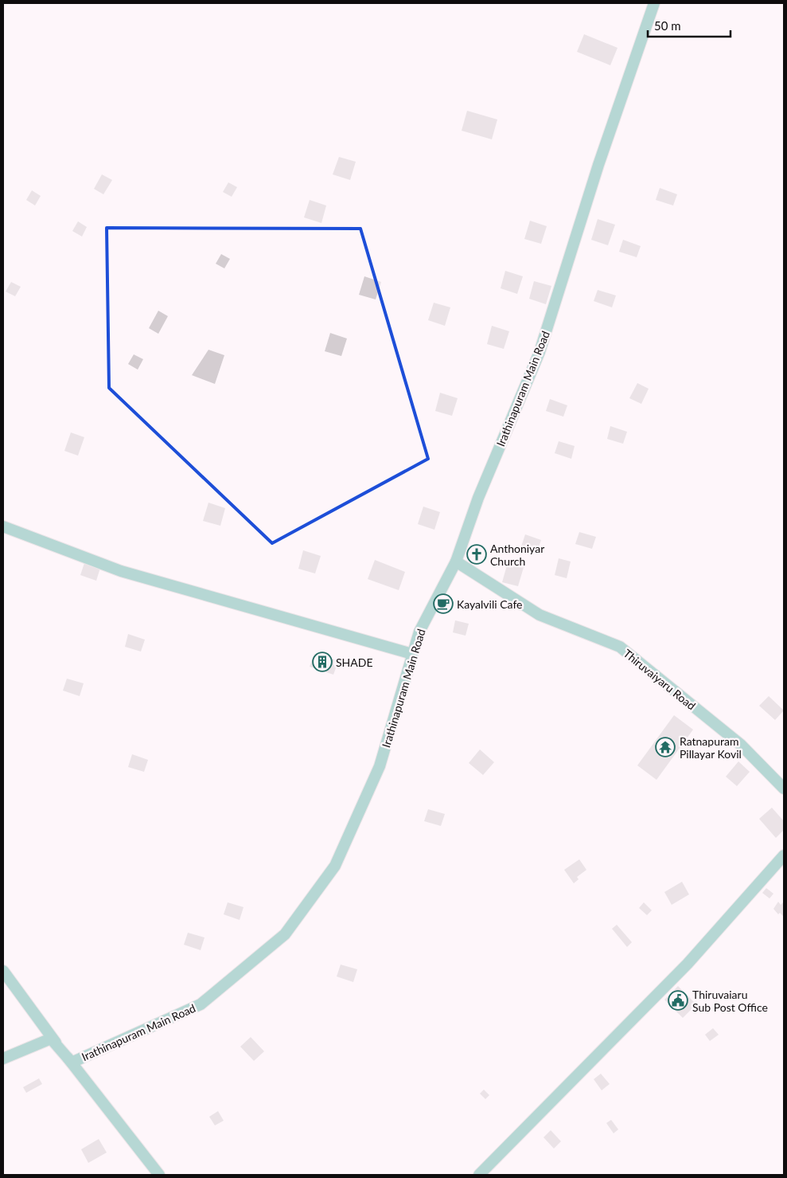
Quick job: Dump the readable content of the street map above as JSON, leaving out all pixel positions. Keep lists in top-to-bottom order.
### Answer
{
  "streets": {
    "street": ["Irathinapuram Main Road", "Thiruvaiyaru Road"]
  },
  "crossings": [
    ["Irathinapuram Main Road", "Thiruvaiyaru Road"]
  ],
  "places": {
    "church": ["Anthoniyar Church"],
    "cafe": ["Kayalvili Cafe"],
    "building": ["SHADE"],
    "temple": ["Ratnapuram Pillayar Kovil"],
    "public building": ["Thiruvaiaru Sub Post Office"]
  },
  "scale_bar": "50 m"
}
